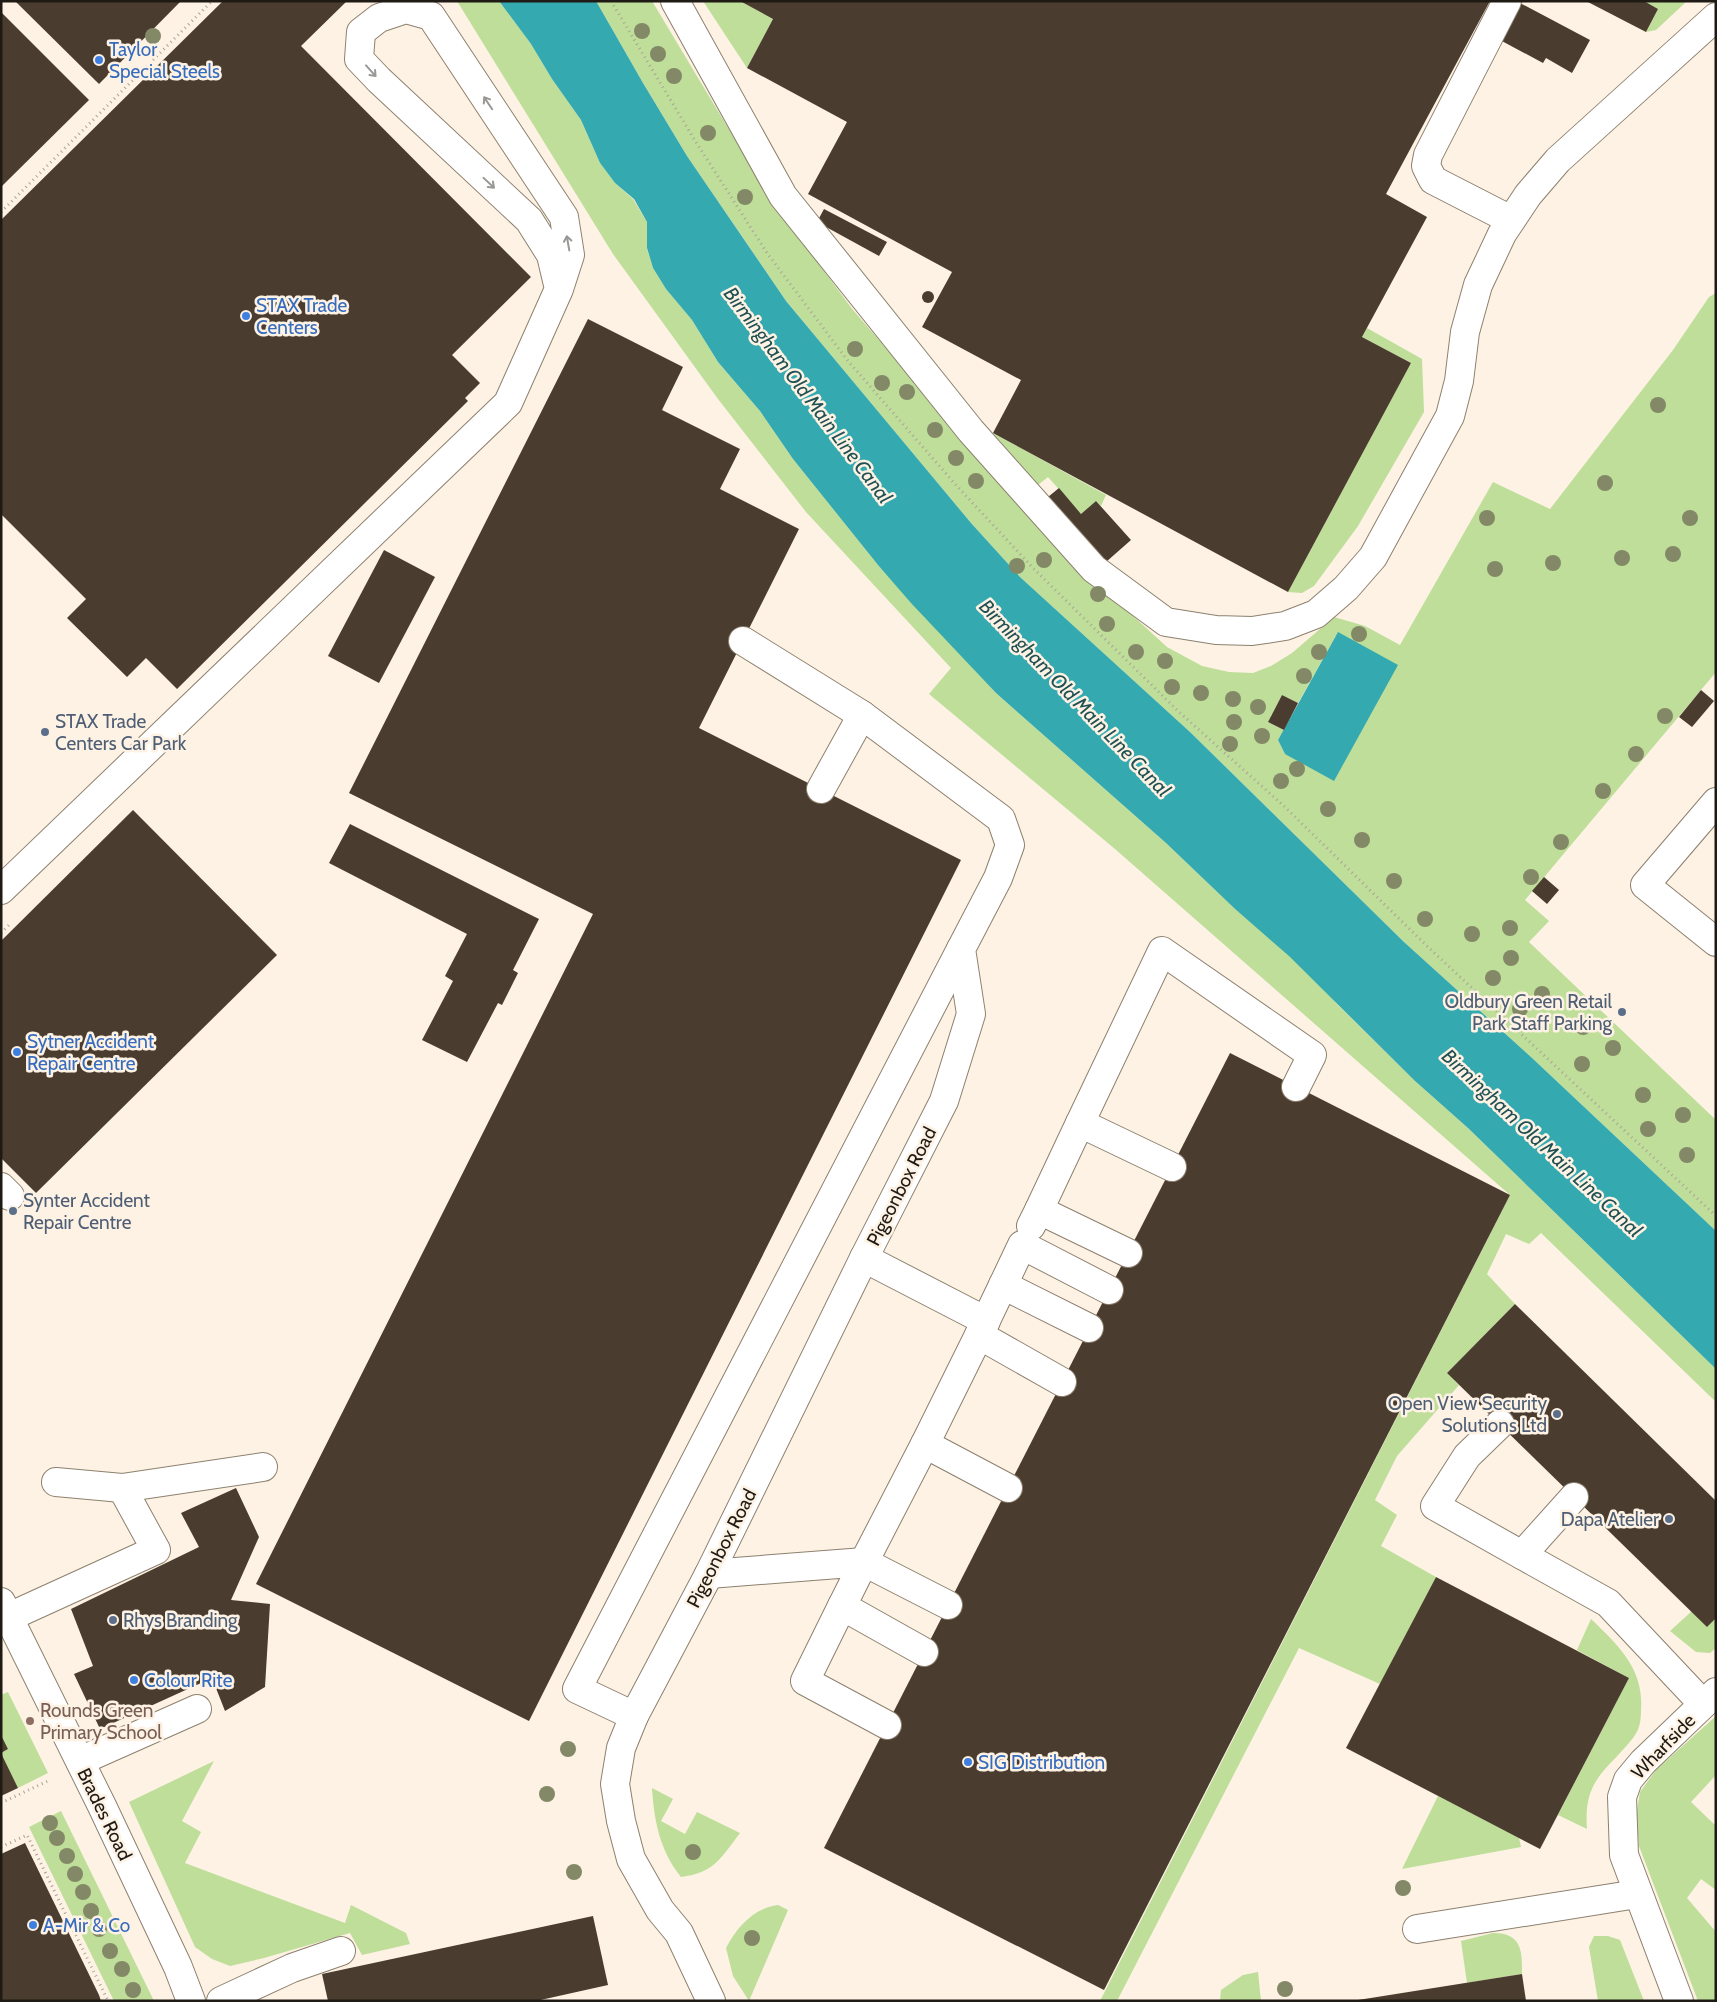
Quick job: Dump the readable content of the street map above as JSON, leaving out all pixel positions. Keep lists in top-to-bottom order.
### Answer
{
  "streets": {
    "street": ["Pigeonbox Road", "Wharfside", "Brades Road"]
  },
  "water": ["Birmingham Old Main Line Canal"],
  "places": [
    "Taylor Special Steels",
    "STAX Trade Centers",
    "STAX Trade Centers Car Park",
    "Oldbury Green Retail Park Staff Parking",
    "Sytner Accident Repair Centre",
    "Synter Accident Repair Centre",
    "Open View Security Solutions Ltd",
    "Dapa Atelier",
    "Rhys Branding",
    "Colour Rite",
    "Rounds Green Primary School",
    "SIG Distribution",
    "A-Mir & Co"
  ]
}
